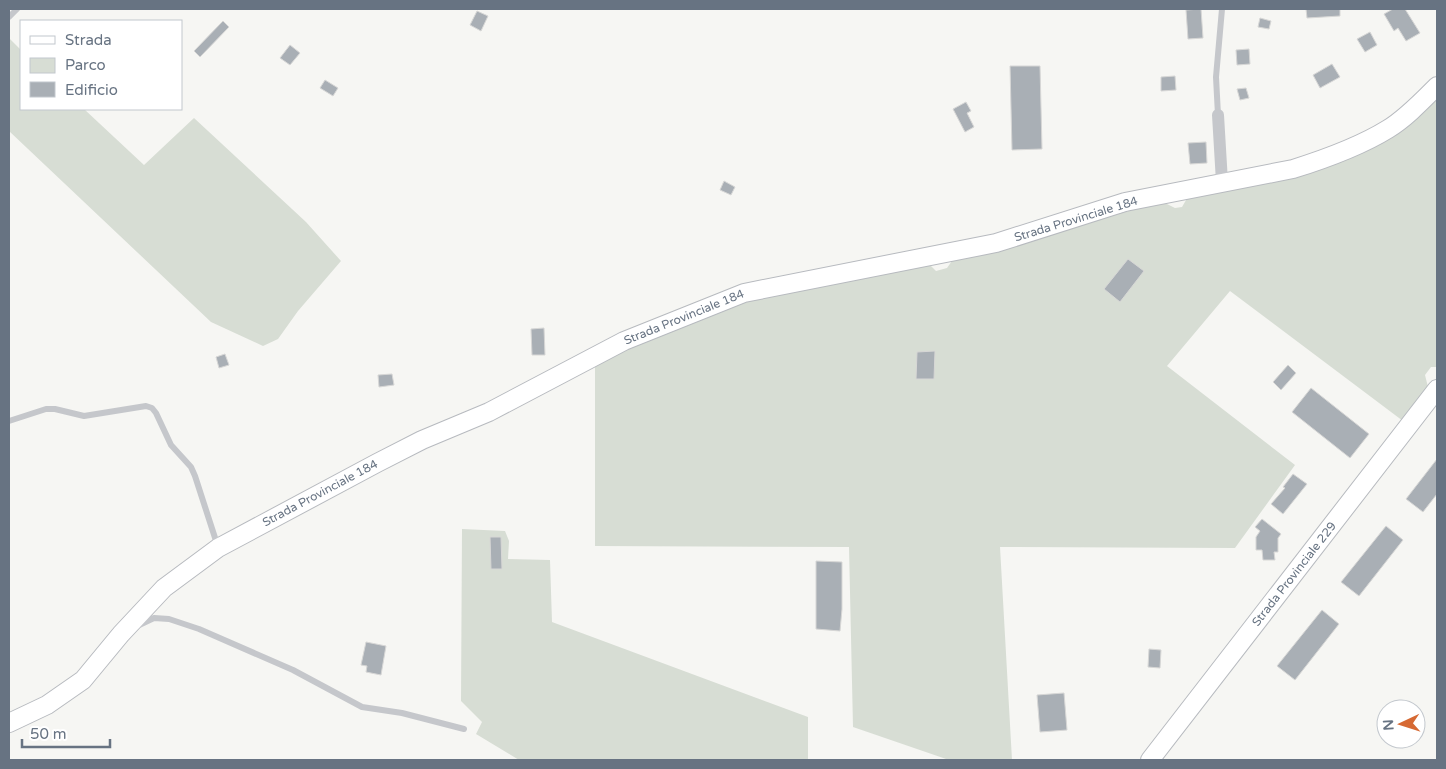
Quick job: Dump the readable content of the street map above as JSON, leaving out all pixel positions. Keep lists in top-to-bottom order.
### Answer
{
  "streets": {
    "street": ["Strada Provinciale 184", "Strada Provinciale 229"]
  },
  "legend": ["Strada", "Parco", "Edificio"],
  "scale_bar": "50 m",
  "north": "left"
}
